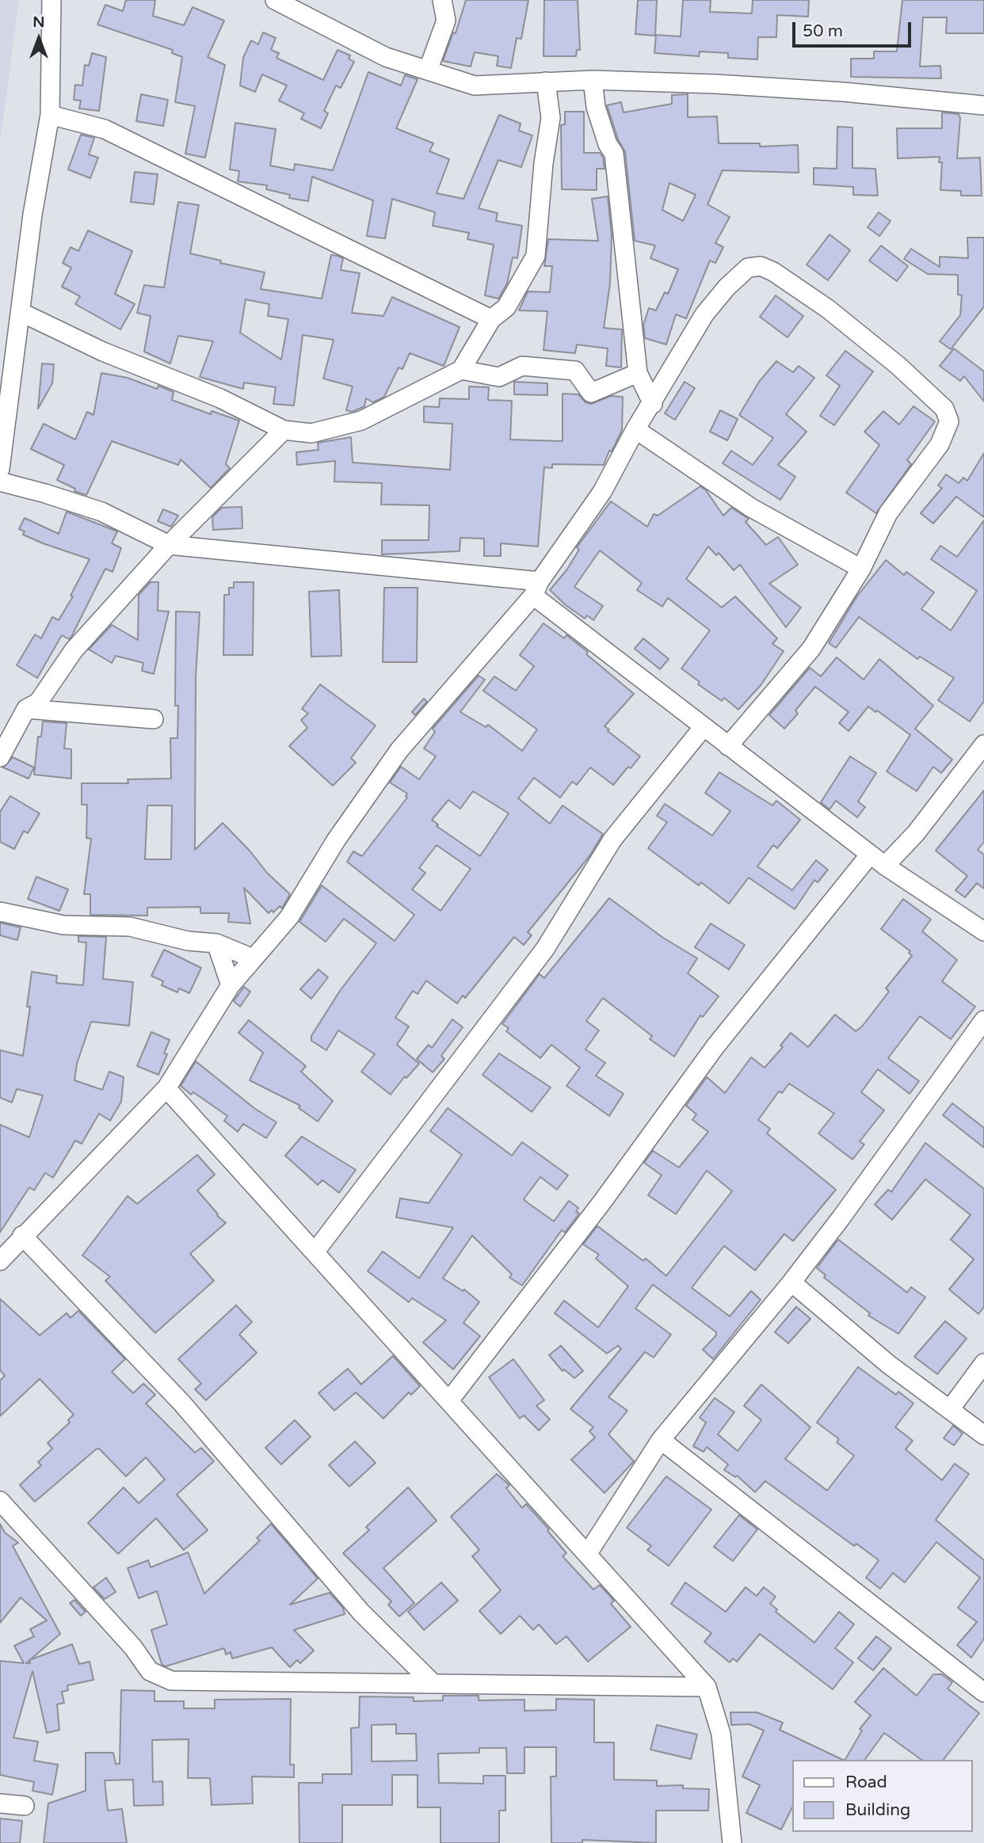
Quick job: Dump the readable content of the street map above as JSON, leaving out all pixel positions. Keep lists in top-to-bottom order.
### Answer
{
  "legend": ["Road", "Building"],
  "scale_bar": "50 m",
  "north": "top"
}
